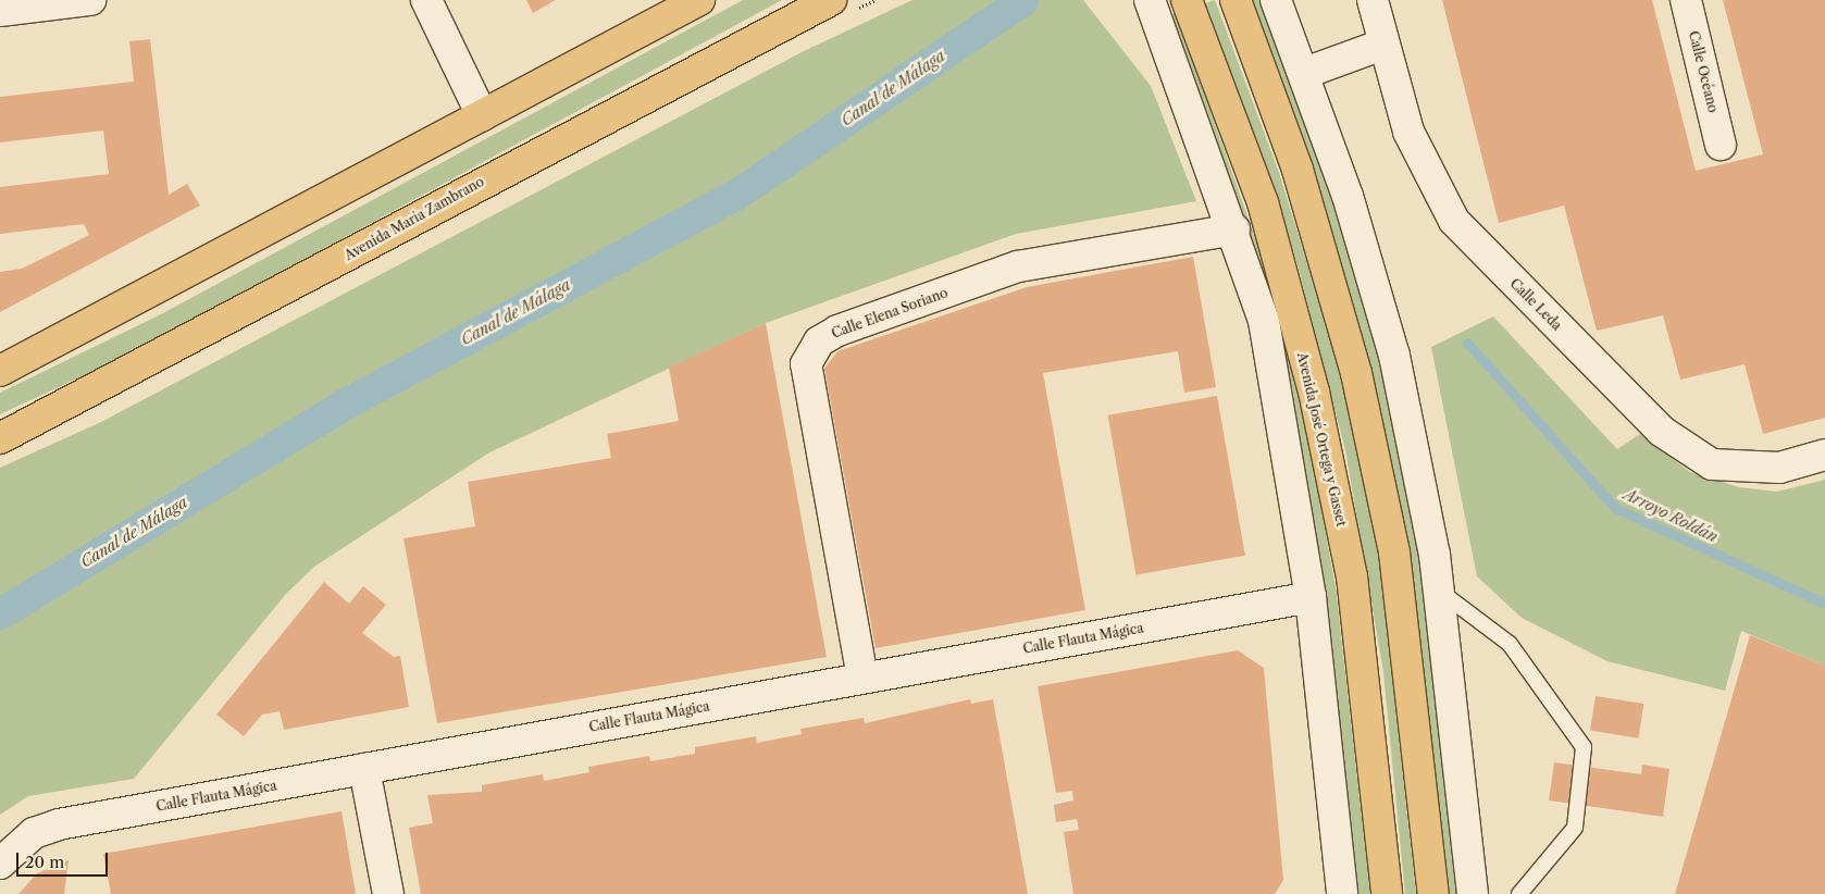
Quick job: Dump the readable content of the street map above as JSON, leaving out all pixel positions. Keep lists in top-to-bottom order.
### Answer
{
  "streets": {
    "main road": ["Avenida María Zambrano", "Avenida José Ortega y Gasset"],
    "street": [
      "Calle Océano",
      "Calle Leda",
      "Calle Elena Soriano",
      "Calle Flauta Mágica"
    ]
  },
  "crossings": [
    ["Calle Elena Soriano", "Calle Flauta Mágica"]
  ],
  "water": ["Canal de Málaga", "Arroyo Roldán"],
  "scale_bar": "20 m"
}
